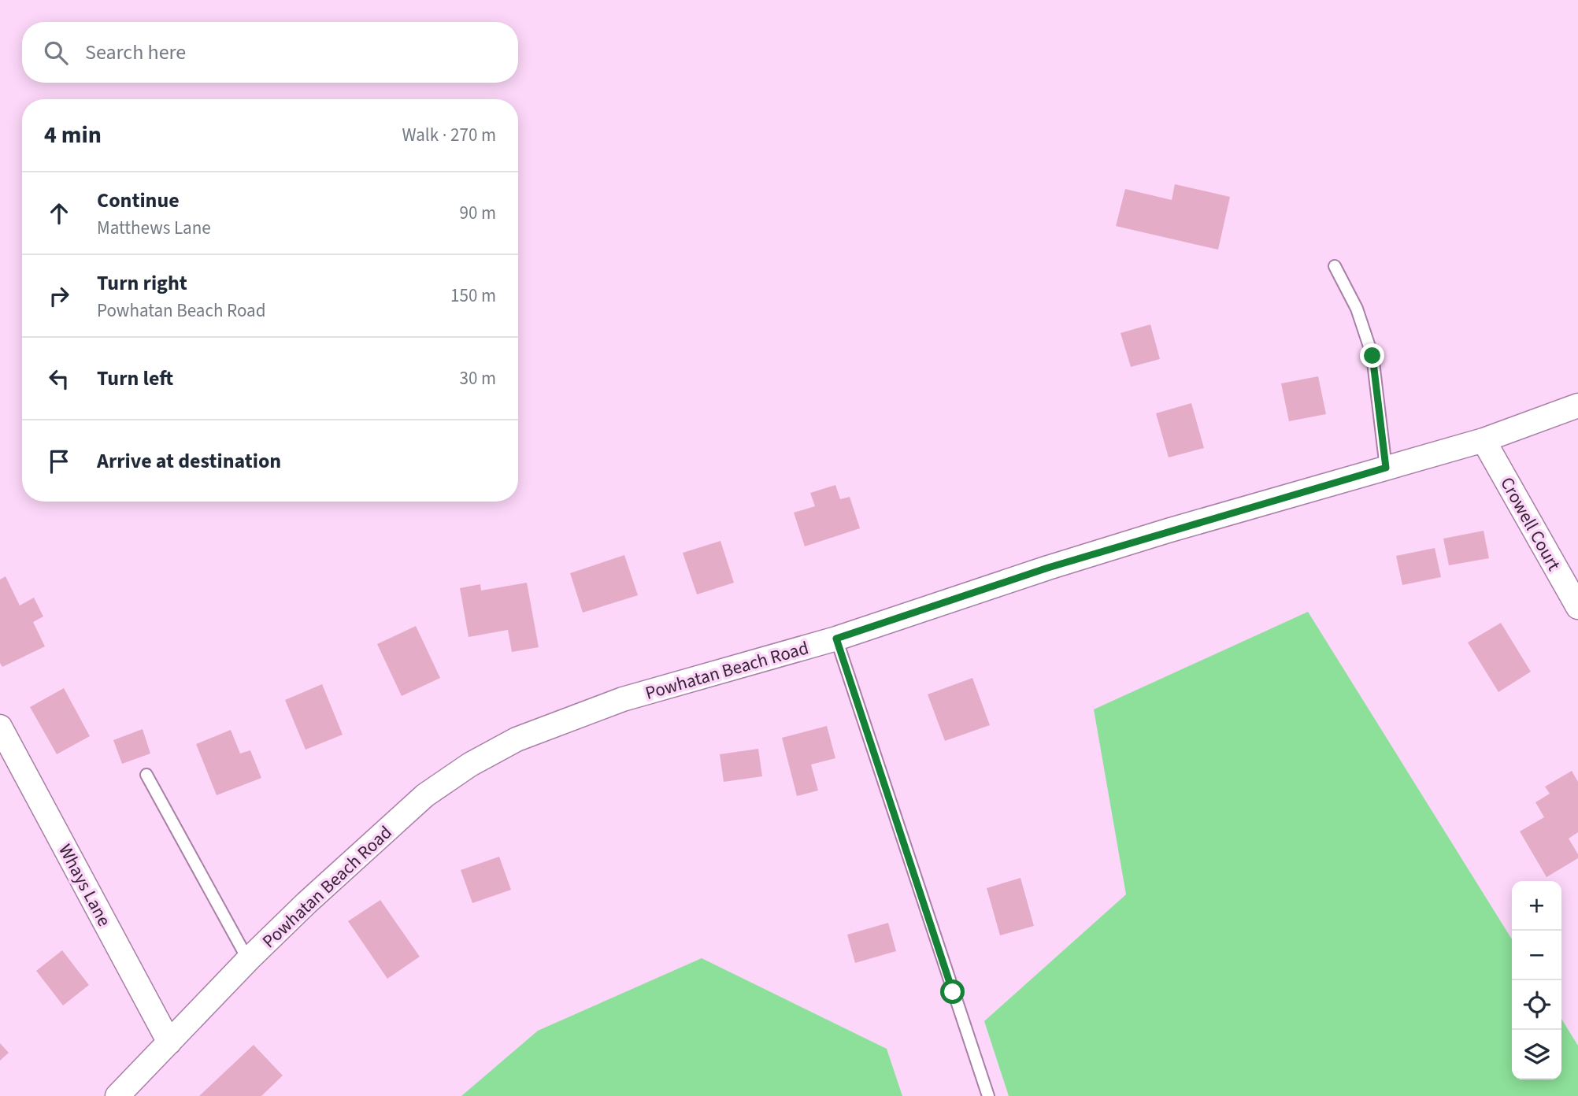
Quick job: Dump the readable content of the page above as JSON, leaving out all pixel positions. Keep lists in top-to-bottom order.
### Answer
{
  "streets": {
    "street": ["Crowell Court", "Powhatan Beach Road", "Whays Lane"]
  },
  "crossings": [
    ["Crowell Court", "Powhatan Beach Road"],
    ["Powhatan Beach Road", "Whays Lane"]
  ],
  "page": {
    "search": "Search here",
    "heading": ["4 min", "Walk · 270 m"],
    "list": [
      ["Continue", "Matthews Lane", "90 m"],
      ["Turn right", "Powhatan Beach Road", "150 m"],
      ["Turn left", "30 m"],
      "Arrive at destination"
    ],
    "map_buttons": ["+", "−"]
  }
}
